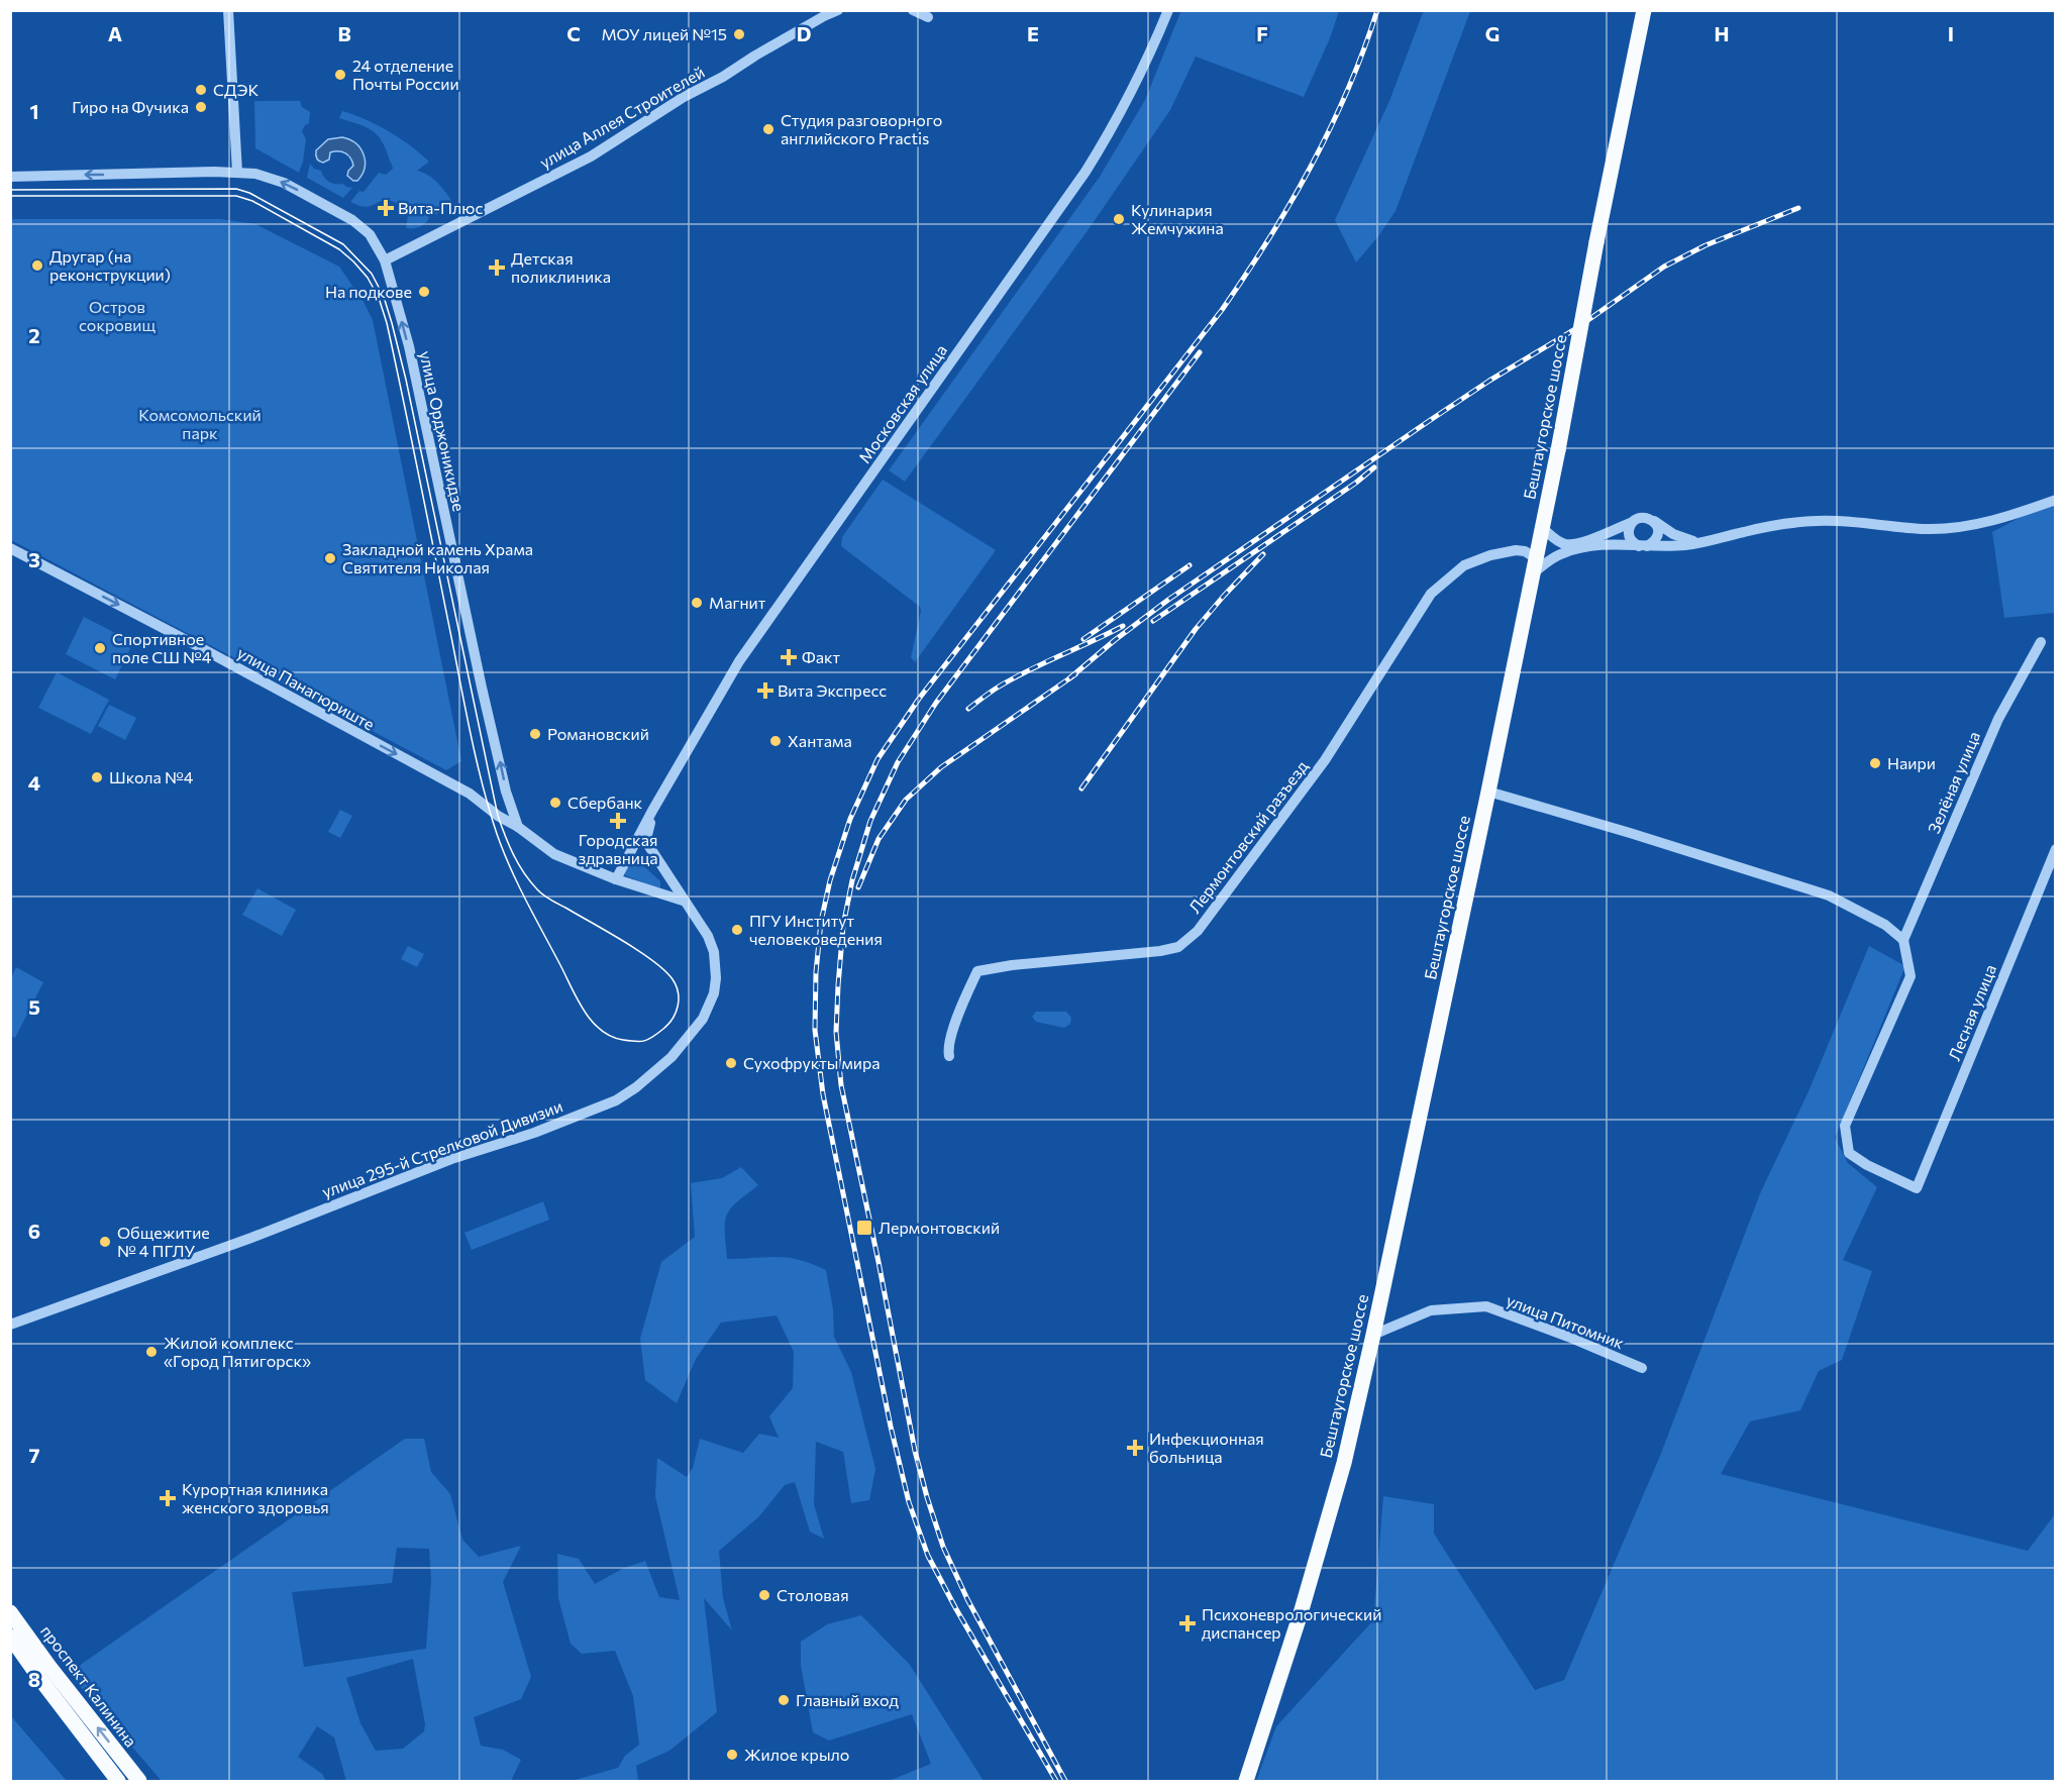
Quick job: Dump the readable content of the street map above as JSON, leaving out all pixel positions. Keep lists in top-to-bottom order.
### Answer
{
  "streets": {
    "main road": ["Бештаугорское шоссе", "проспект Калинина"],
    "street": [
      "улица Аллея Строителей",
      "Московская улица",
      "улица Орджоникидзе",
      "улица Панагюриште",
      "Зелёная улица",
      "Лермонтовский разъезд",
      "Лесная улица",
      "улица 295-й Стрелковой Дивизии",
      "улица Питомник"
    ]
  },
  "crossings": [
    ["улица Аллея Строителей", "улица Орджоникидзе"],
    ["Московская улица", "улица 295-й Стрелковой Дивизии"],
    ["Бештаугорское шоссе", "Лермонтовский разъезд"],
    ["Бештаугорское шоссе", "улица Питомник"],
    ["улица Орджоникидзе", "улица Панагюриште"],
    ["Зелёная улица", "Лесная улица"]
  ],
  "one_way": ["улица Орджоникидзе", "улица Панагюриште"],
  "parks": ["Остров сокровищ", "Комсомольский парк"],
  "places": {
    "other": [
      "МОУ лицей №15",
      "24 отделение Почты России",
      "СДЭК",
      "Гиро на Фучика",
      "Студия разговорного английского Practis",
      "Кулинария Жемчужина",
      "Другар (на реконструкции)",
      "На подкове",
      "Закладной камень Храма Святителя Николая",
      "Магнит",
      "Спортивное поле СШ №4",
      "Романовский",
      "Хантама",
      "Наири",
      "Школа №4",
      "Сбербанк",
      "ПГУ Институт человековедения",
      "Сухофрукты мира",
      "Общежитие № 4 ПГЛУ",
      "Жилой комплекс «Город Пятигорск»",
      "Столовая",
      "Главный вход",
      "Жилое крыло"
    ],
    "health": [
      "Вита-Плюс",
      "Детская поликлиника",
      "Факт",
      "Вита Экспресс",
      "Городская здравница",
      "Инфекционная больница",
      "Курортная клиника женского здоровья",
      "Психоневрологический диспансер"
    ],
    "transit": ["Лермонтовский"]
  },
  "grid": {
    "columns": [
      "A",
      "B",
      "C",
      "D",
      "E",
      "F",
      "G",
      "H",
      "I"
    ],
    "rows": [
      "1",
      "2",
      "3",
      "4",
      "5",
      "6",
      "7",
      "8"
    ]
  }
}
